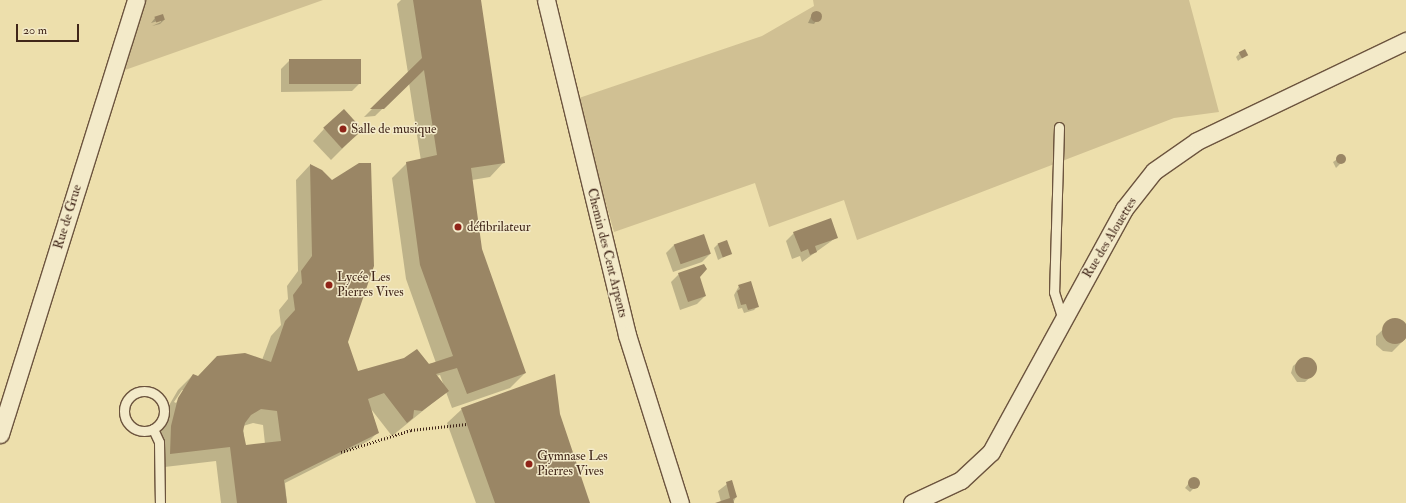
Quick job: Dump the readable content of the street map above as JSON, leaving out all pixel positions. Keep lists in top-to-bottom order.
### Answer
{
  "streets": {
    "street": ["Rue de Grue", "Rue des Alouettes", "Chemin des Cent Arpents"]
  },
  "places": [
    "Salle de musique",
    "défibrilateur",
    "Lycée Les Pierres Vives",
    "Gymnase Les Pierres Vives"
  ],
  "scale_bar": "20 m"
}
